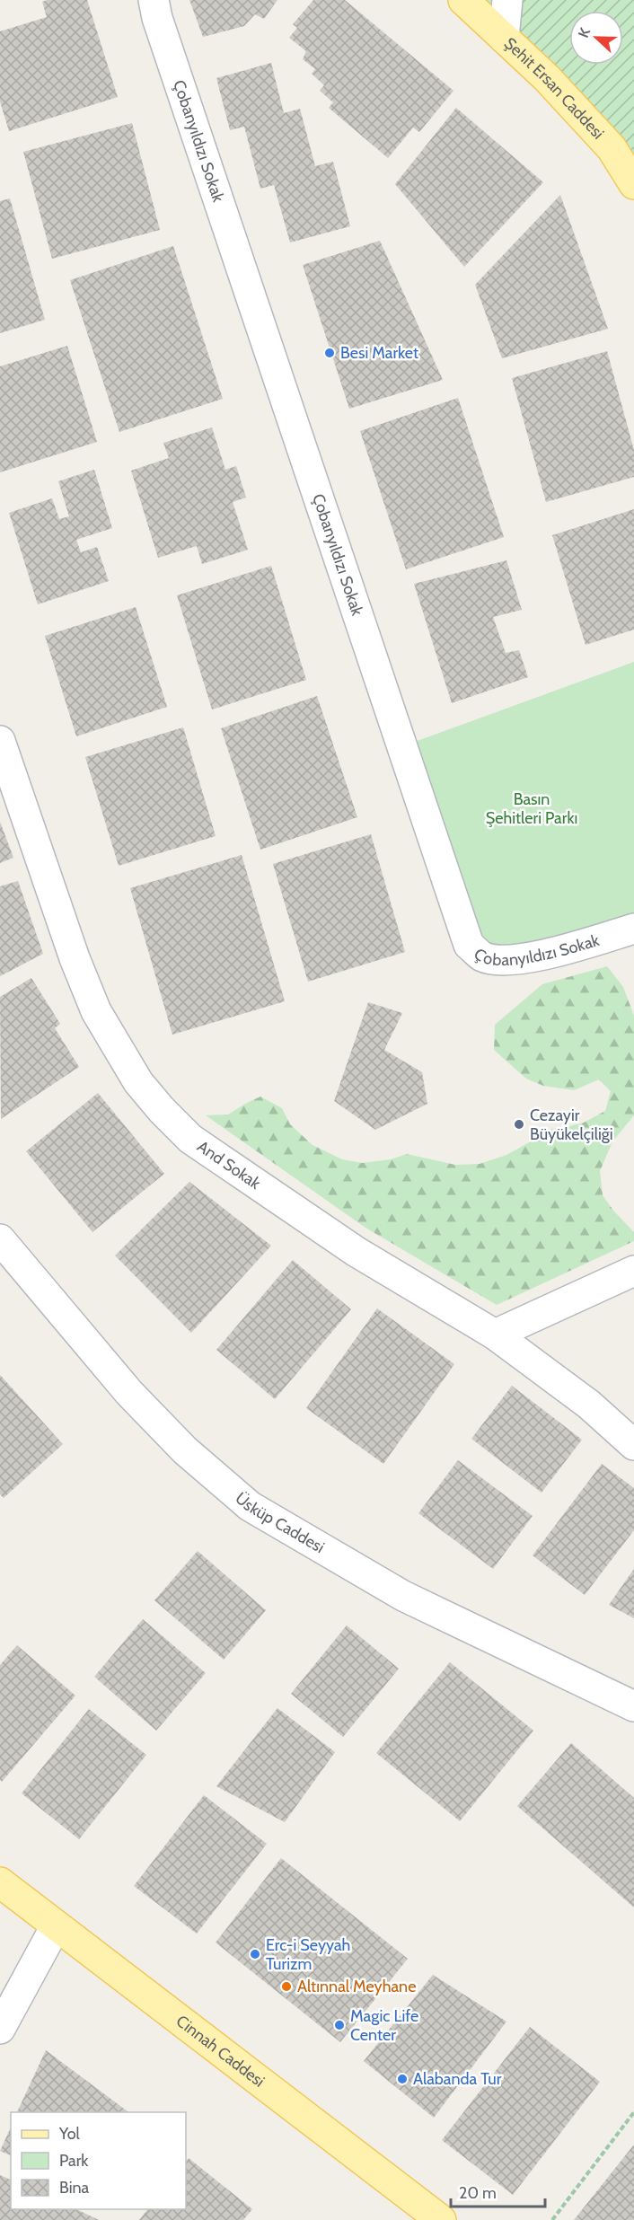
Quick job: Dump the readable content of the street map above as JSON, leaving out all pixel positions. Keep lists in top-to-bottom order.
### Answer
{
  "streets": {
    "main road": ["Şehit Ersan Caddesi", "Cinnah Caddesi"],
    "street": ["Çobanyıldızı Sokak", "And Sokak", "Üsküp Caddesi"]
  },
  "parks": ["Basın Şehitleri Parkı"],
  "places": [
    "Besi Market",
    "Cezayir Büyükelçiliği",
    "Erc-i Seyyah Turizm",
    "Altınnal Meyhane",
    "Magic Life Center",
    "Alabanda Tur"
  ],
  "legend": ["Yol", "Park", "Bina"],
  "scale_bar": "20 m",
  "north": "left"
}
